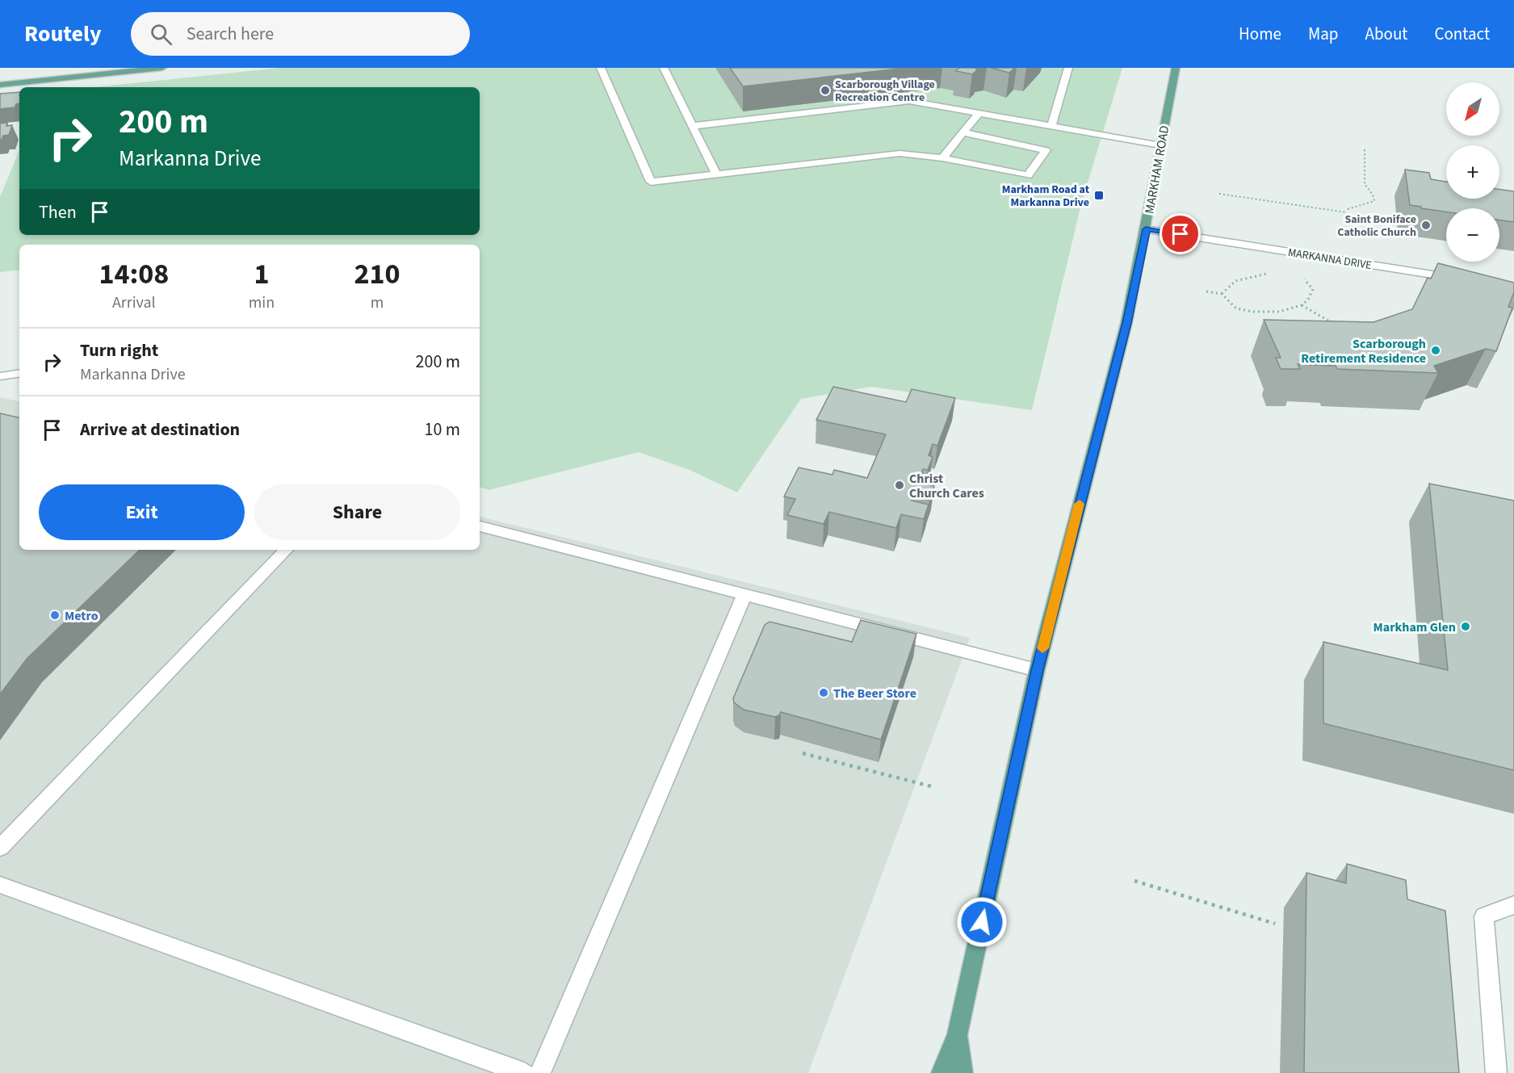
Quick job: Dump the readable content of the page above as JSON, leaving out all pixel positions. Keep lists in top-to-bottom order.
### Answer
{
  "streets": {
    "main road": ["MARKHAM ROAD"],
    "street": ["MARKANNA DRIVE"]
  },
  "crossings": [
    ["MARKHAM ROAD", "MARKANNA DRIVE"]
  ],
  "places": {
    "other": [
      "Scarborough Village Recreation Centre",
      "Saint Boniface Catholic Church",
      "Scarborough Retirement Residence",
      "Christ Church Cares",
      "Metro",
      "Markham Glen",
      "The Beer Store"
    ],
    "transit": ["Markham Road at Markanna Drive"]
  },
  "north": "bottom left",
  "page": {
    "header": "Routely",
    "search": "Search here",
    "nav": [
      "Home",
      "Map",
      "About",
      "Contact"
    ],
    "map_buttons": ["+", "−"],
    "turn": ["200 m", "Markanna Drive"],
    "then": "Then",
    "eta": [
      "14:08",
      "Arrival",
      "1",
      "min",
      "210",
      "m"
    ],
    "list": [
      {
        "name": "Turn right",
        "note": "Markanna Drive",
        "value": "200 m"
      },
      {
        "name": "Arrive at destination",
        "value": "10 m"
      }
    ],
    "buttons": ["Exit", "Share"]
  }
}
